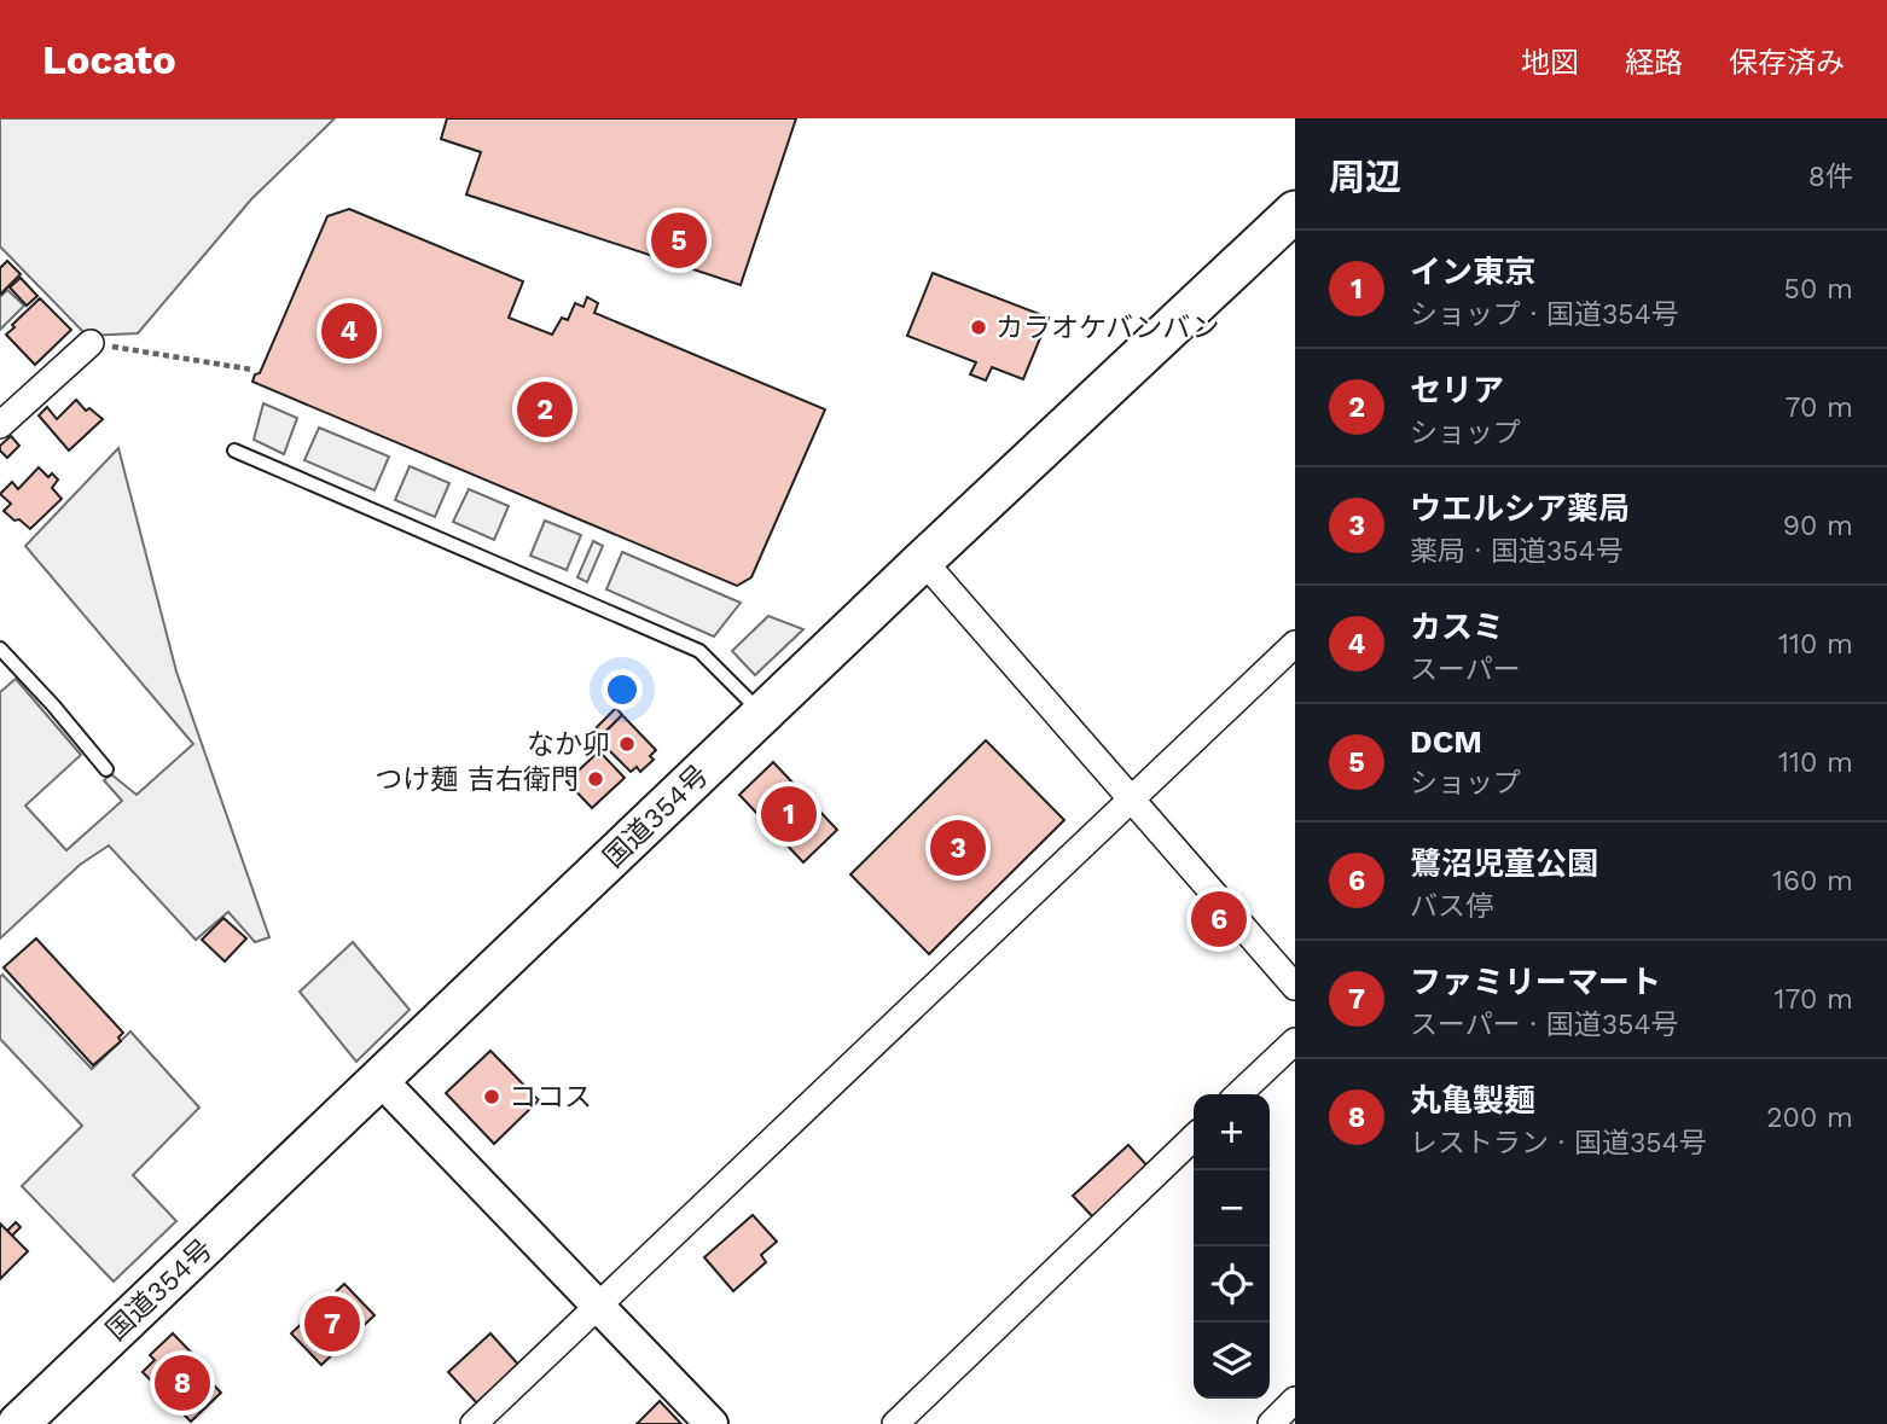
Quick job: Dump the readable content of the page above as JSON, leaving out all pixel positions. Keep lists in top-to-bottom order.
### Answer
{
  "streets": {
    "highway": ["国道354号"]
  },
  "places": [
    "カラオケバンバン",
    "なか卯",
    "つけ麺 吉右衛門",
    "ココス"
  ],
  "page": {
    "header": "Locato",
    "nav": ["地図", "経路", "保存済み"],
    "heading": ["周辺", "8件"],
    "pins": [
      "5",
      "4",
      "2",
      "1",
      "3",
      "6",
      "7",
      "8"
    ],
    "list": [
      {
        "mark": "1",
        "name": "イン東京",
        "note": "ショップ · 国道354号",
        "value": "50 m"
      },
      {
        "mark": "2",
        "name": "セリア",
        "note": "ショップ",
        "value": "70 m"
      },
      {
        "mark": "3",
        "name": "ウエルシア薬局",
        "note": "薬局 · 国道354号",
        "value": "90 m"
      },
      {
        "mark": "4",
        "name": "カスミ",
        "note": "スーパー",
        "value": "110 m"
      },
      {
        "mark": "5",
        "name": "DCM",
        "note": "ショップ",
        "value": "110 m"
      },
      {
        "mark": "6",
        "name": "鷺沼児童公園",
        "note": "バス停",
        "value": "160 m"
      },
      {
        "mark": "7",
        "name": "ファミリーマート",
        "note": "スーパー · 国道354号",
        "value": "170 m"
      },
      {
        "mark": "8",
        "name": "丸亀製麺",
        "note": "レストラン · 国道354号",
        "value": "200 m"
      }
    ],
    "map_buttons": ["+", "−"]
  }
}
